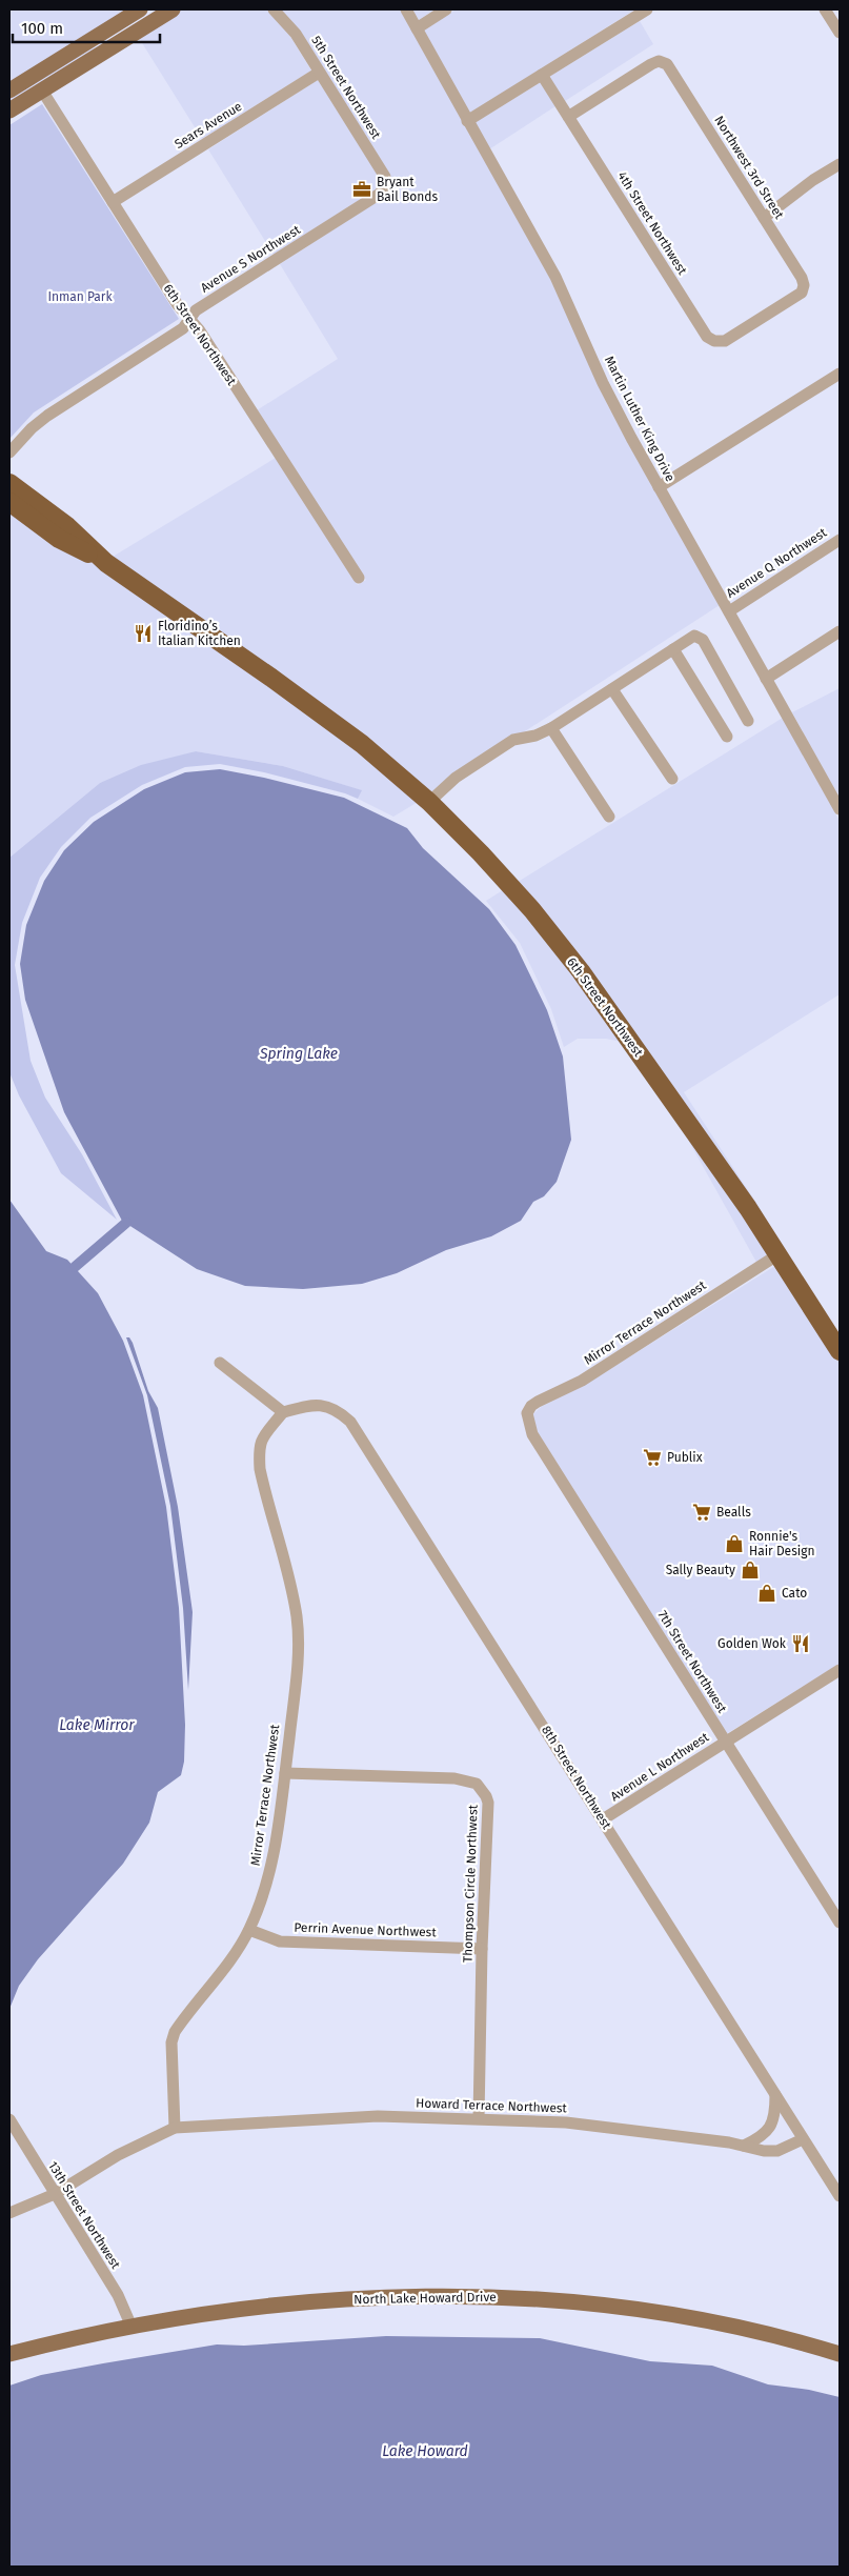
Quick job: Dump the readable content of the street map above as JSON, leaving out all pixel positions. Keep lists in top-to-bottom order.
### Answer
{
  "streets": {
    "highway": ["6th Street Northwest"],
    "main road": ["North Lake Howard Drive"],
    "street": [
      "5th Street Northwest",
      "Sears Avenue",
      "Northwest 3rd Street",
      "4th Street Northwest",
      "Avenue S Northwest",
      "Martin Luther King Drive",
      "Avenue Q Northwest",
      "Mirror Terrace Northwest",
      "7th Street Northwest",
      "Avenue L Northwest",
      "8th Street Northwest",
      "Thompson Circle Northwest",
      "Perrin Avenue Northwest",
      "Howard Terrace Northwest",
      "13th Street Northwest"
    ]
  },
  "crossings": [
    ["5th Street Northwest", "Sears Avenue"],
    ["5th Street Northwest", "Avenue S Northwest"],
    ["Sears Avenue", "6th Street Northwest"],
    ["Northwest 3rd Street", "4th Street Northwest"],
    ["Avenue S Northwest", "6th Street Northwest"],
    ["6th Street Northwest", "Mirror Terrace Northwest"],
    ["Martin Luther King Drive", "Avenue Q Northwest"],
    ["Mirror Terrace Northwest", "7th Street Northwest"],
    ["Mirror Terrace Northwest", "8th Street Northwest"],
    ["Mirror Terrace Northwest", "Thompson Circle Northwest"],
    ["Mirror Terrace Northwest", "Perrin Avenue Northwest"],
    ["Mirror Terrace Northwest", "Howard Terrace Northwest"],
    ["7th Street Northwest", "Avenue L Northwest"],
    ["Avenue L Northwest", "8th Street Northwest"],
    ["8th Street Northwest", "Howard Terrace Northwest"],
    ["Thompson Circle Northwest", "Perrin Avenue Northwest"],
    ["Thompson Circle Northwest", "Howard Terrace Northwest"],
    ["13th Street Northwest", "North Lake Howard Drive"]
  ],
  "water": ["Spring Lake", "Lake Mirror", "Lake Howard"],
  "parks": ["Inman Park"],
  "places": {
    "office": ["Bryant Bail Bonds"],
    "restaurant": ["Floridino’s Italian Kitchen", "Golden Wok"],
    "supermarket": ["Publix", "Bealls"],
    "shop": ["Ronnie's Hair Design", "Sally Beauty", "Cato"]
  },
  "scale_bar": "100 m"
}
